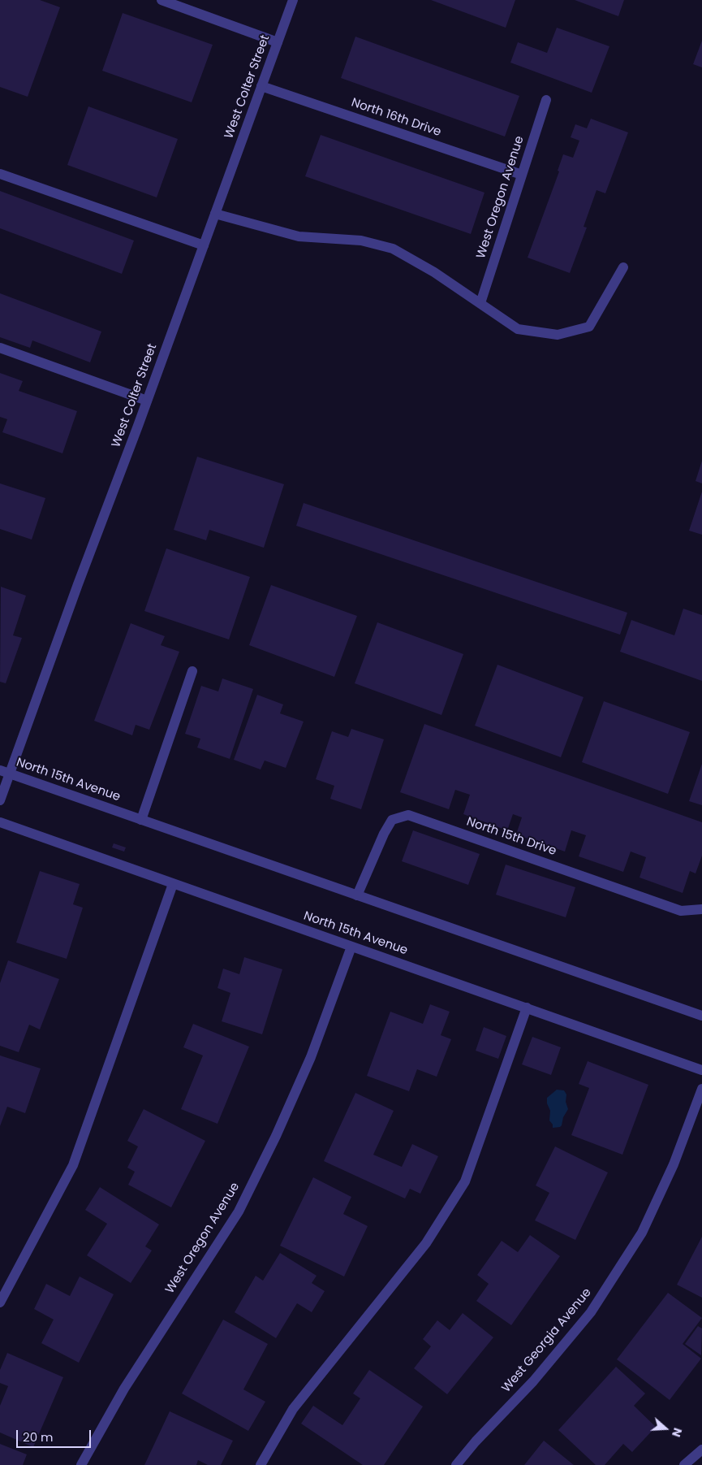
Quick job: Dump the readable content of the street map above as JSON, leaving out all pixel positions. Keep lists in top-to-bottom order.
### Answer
{
  "streets": {
    "street": [
      "West Colter Street",
      "North 16th Drive",
      "West Oregon Avenue",
      "North 15th Avenue",
      "North 15th Drive",
      "West Georgia Avenue"
    ]
  },
  "crossings": [
    ["West Colter Street", "North 16th Drive"],
    ["West Colter Street", "North 15th Avenue"],
    ["North 16th Drive", "West Oregon Avenue"],
    ["West Oregon Avenue", "North 15th Avenue"],
    ["North 15th Avenue", "North 15th Drive"]
  ],
  "scale_bar": "20 m",
  "north": "right"
}
